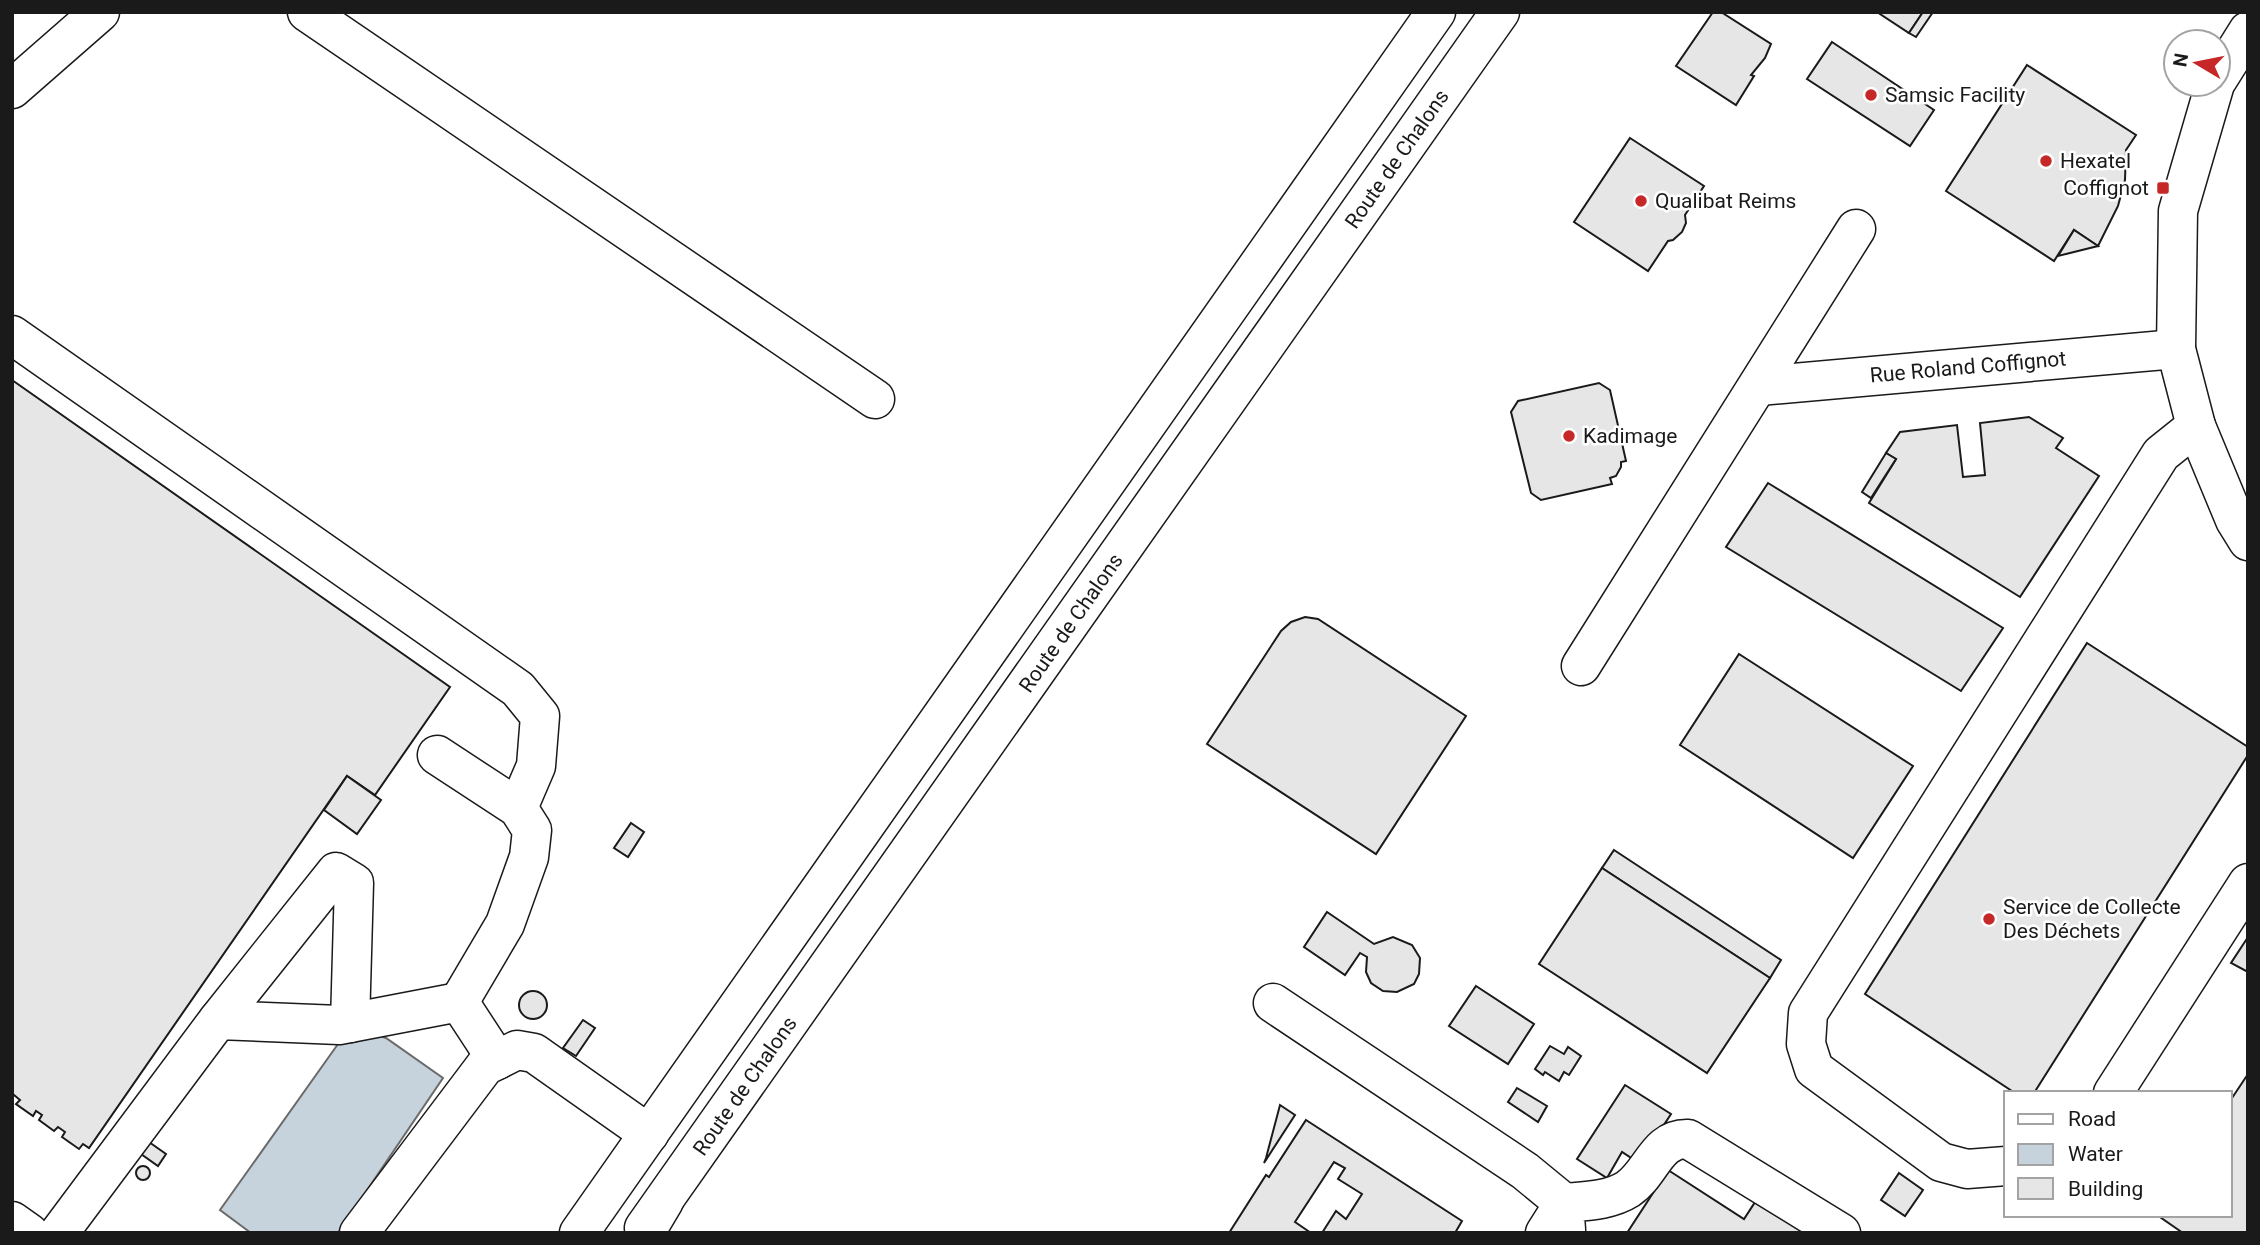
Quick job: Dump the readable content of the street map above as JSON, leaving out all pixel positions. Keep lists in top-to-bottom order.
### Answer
{
  "streets": {
    "main road": ["Route de Chalons", "Rue Roland Coffignot"]
  },
  "places": {
    "other": [
      "Samsic Facility",
      "Hexatel",
      "Qualibat Reims",
      "Kadimage",
      "Service de Collecte Des Déchets"
    ],
    "transit": ["Coffignot"]
  },
  "legend": ["Road", "Water", "Building"],
  "north": "left"
}
